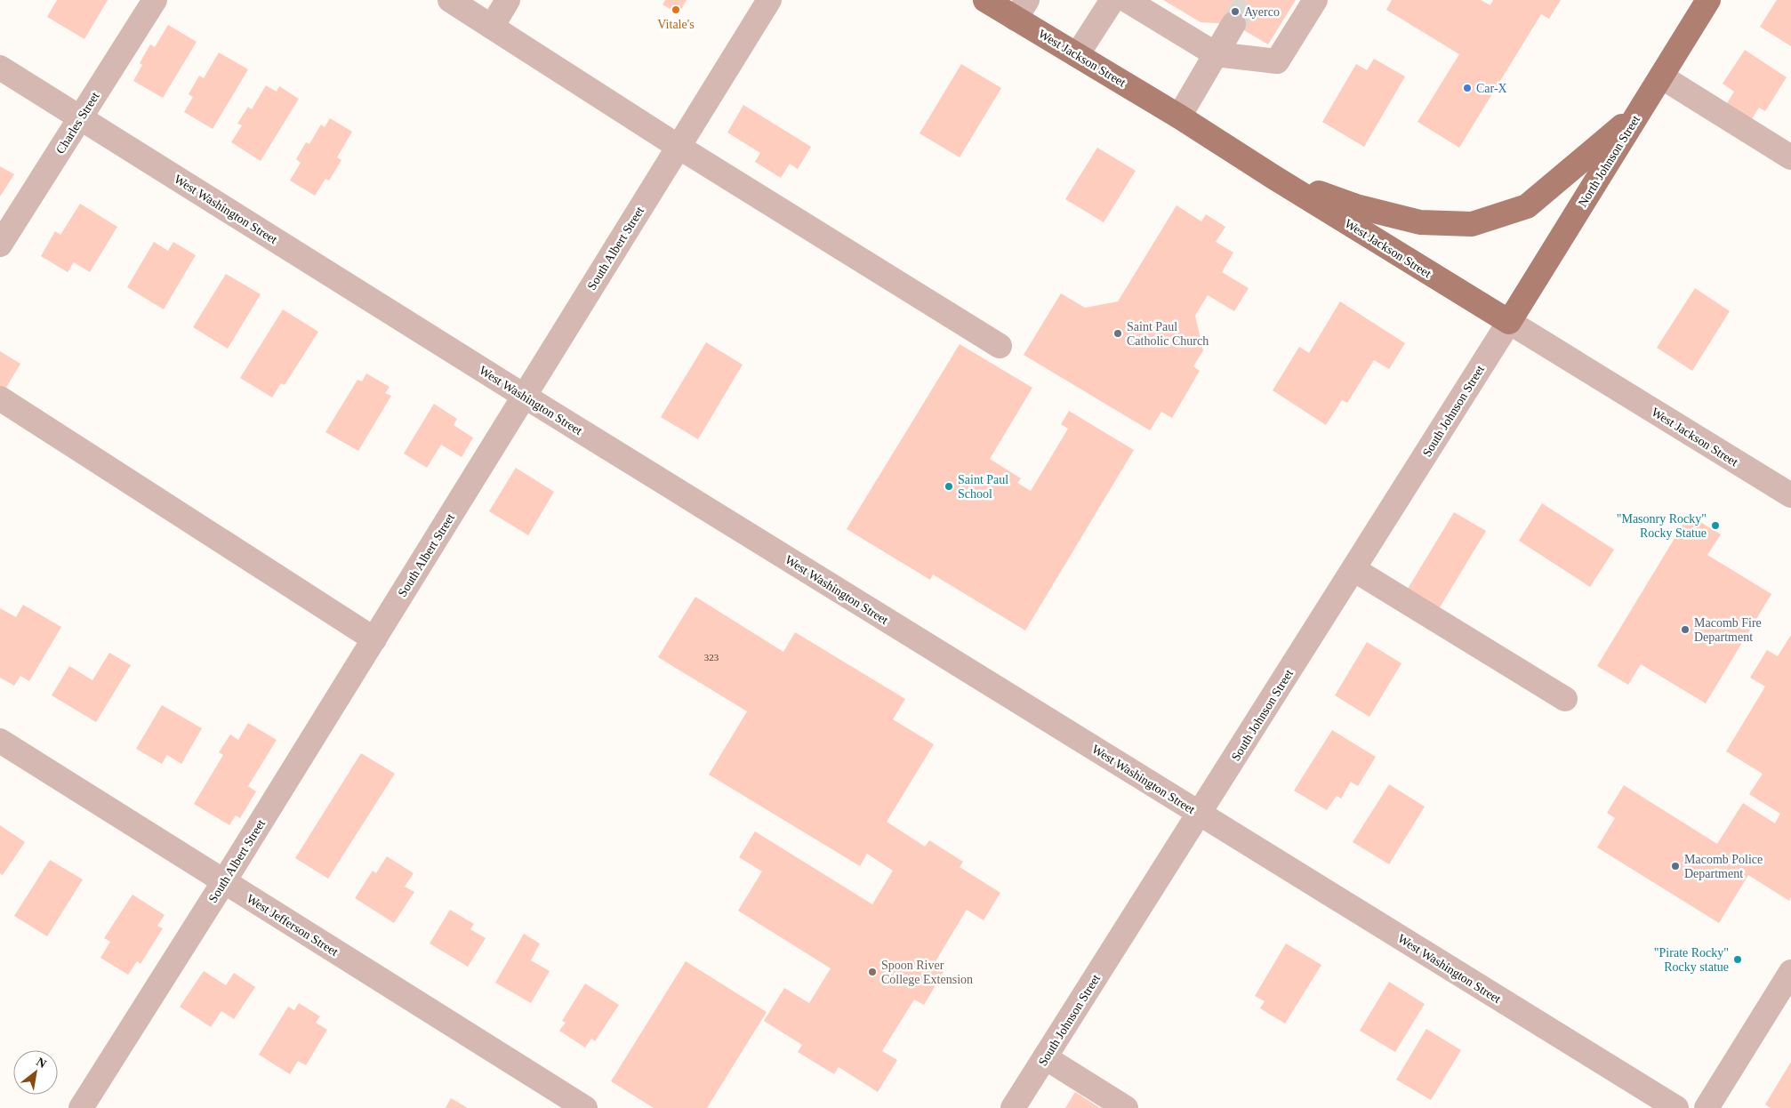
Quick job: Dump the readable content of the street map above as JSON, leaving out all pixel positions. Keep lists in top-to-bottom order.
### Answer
{
  "streets": {
    "main road": ["West Jackson Street", "North Johnson Street"],
    "street": [
      "Charles Street",
      "West Washington Street",
      "South Albert Street",
      "South Johnson Street",
      "West Jefferson Street"
    ]
  },
  "crossings": [
    ["West Jackson Street", "North Johnson Street"],
    ["West Jackson Street", "South Johnson Street"],
    ["Charles Street", "West Washington Street"],
    ["North Johnson Street", "South Johnson Street"],
    ["West Washington Street", "South Albert Street"],
    ["West Washington Street", "South Johnson Street"],
    ["South Albert Street", "West Jefferson Street"]
  ],
  "places": [
    "Vitale's",
    "Ayerco",
    "Car-X",
    "Saint Paul Catholic Church",
    "Saint Paul School",
    "\"Masonry Rocky\" Rocky Statue",
    "Macomb Fire Department",
    "Macomb Police Department",
    "\"Pirate Rocky\" Rocky statue",
    "Spoon River College Extension"
  ],
  "house_numbers": ["323"],
  "north": "top right"
}
